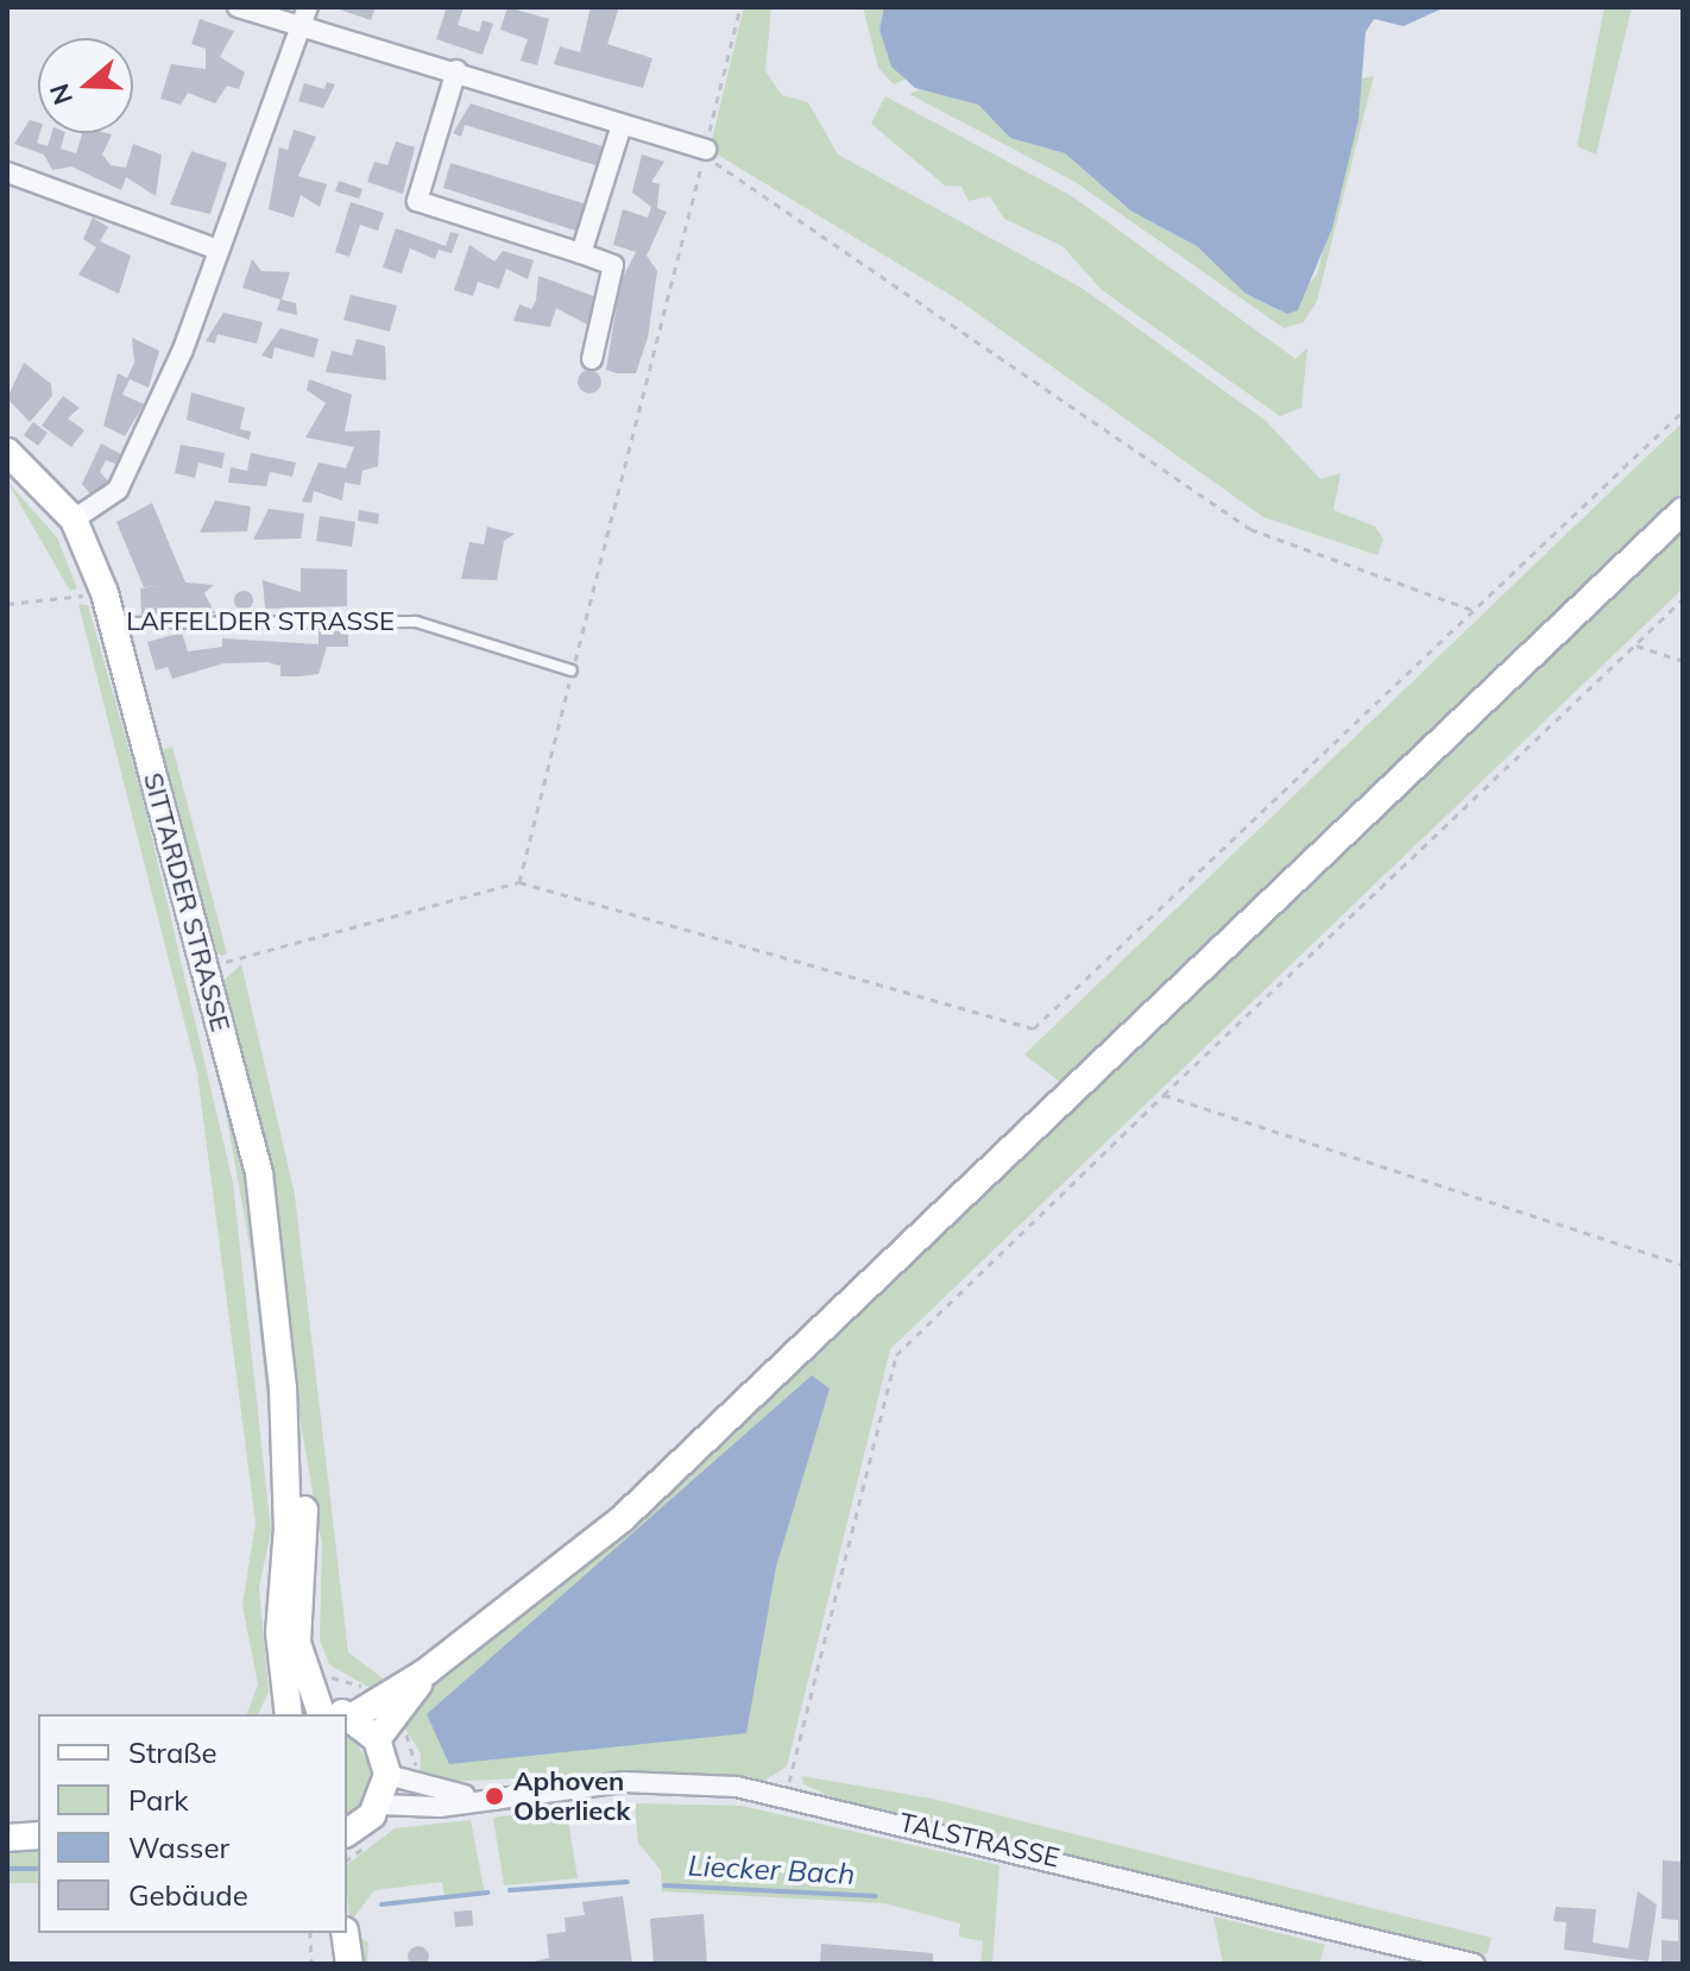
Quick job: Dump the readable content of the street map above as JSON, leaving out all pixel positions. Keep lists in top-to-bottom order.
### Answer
{
  "streets": {
    "main road": ["SITTARDER STRASSE"],
    "street": ["TALSTRASSE"],
    "lane": ["LAFFELDER STRASSE"]
  },
  "crossings": [
    ["LAFFELDER STRASSE", "SITTARDER STRASSE"]
  ],
  "water": ["Liecker Bach"],
  "places": ["Aphoven Oberlieck"],
  "legend": [
    "Straße",
    "Park",
    "Wasser",
    "Gebäude"
  ],
  "north": "left"
}
